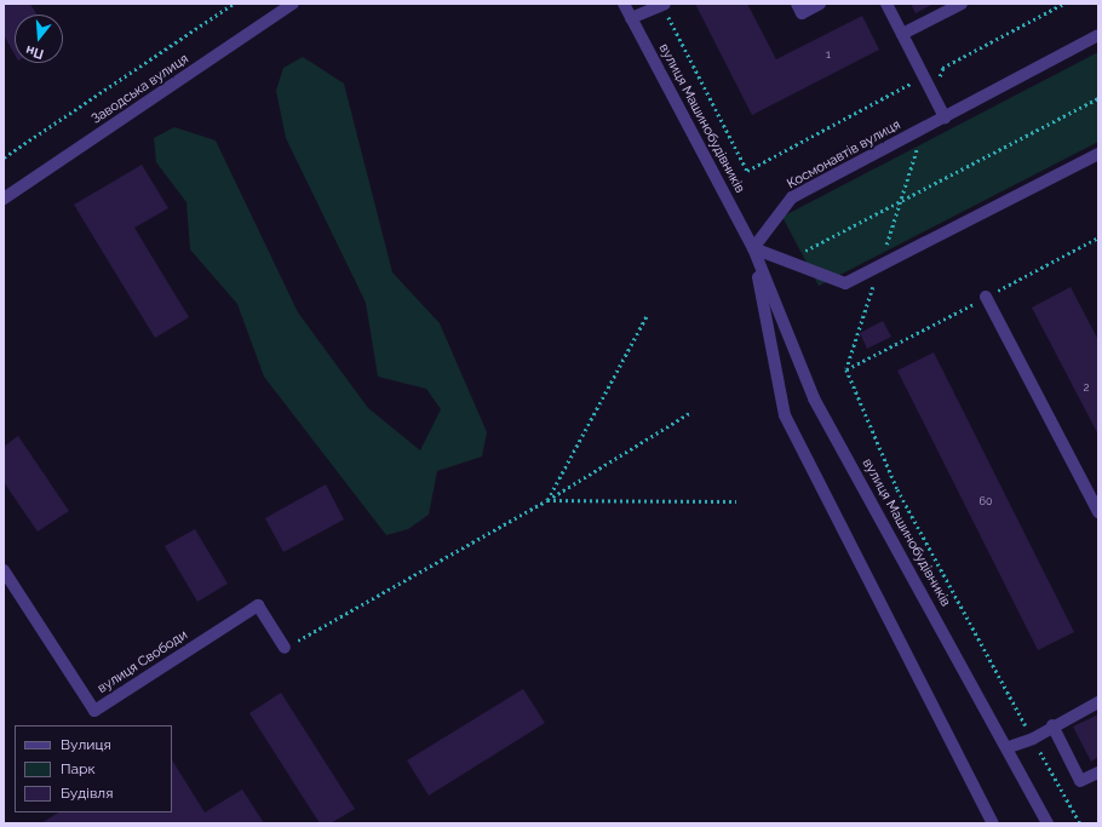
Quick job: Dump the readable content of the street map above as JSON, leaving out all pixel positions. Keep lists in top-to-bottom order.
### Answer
{
  "streets": {
    "street": [
      "Заводська вулиця",
      "вулиця Машинобудівників",
      "Космонавтів вулиця",
      "вулиця Свободи"
    ]
  },
  "crossings": [
    ["вулиця Машинобудівників", "Космонавтів вулиця"]
  ],
  "house_numbers": ["1", "2", "60"],
  "legend": ["Вулиця", "Парк", "Будівля"],
  "north": "bottom"
}
